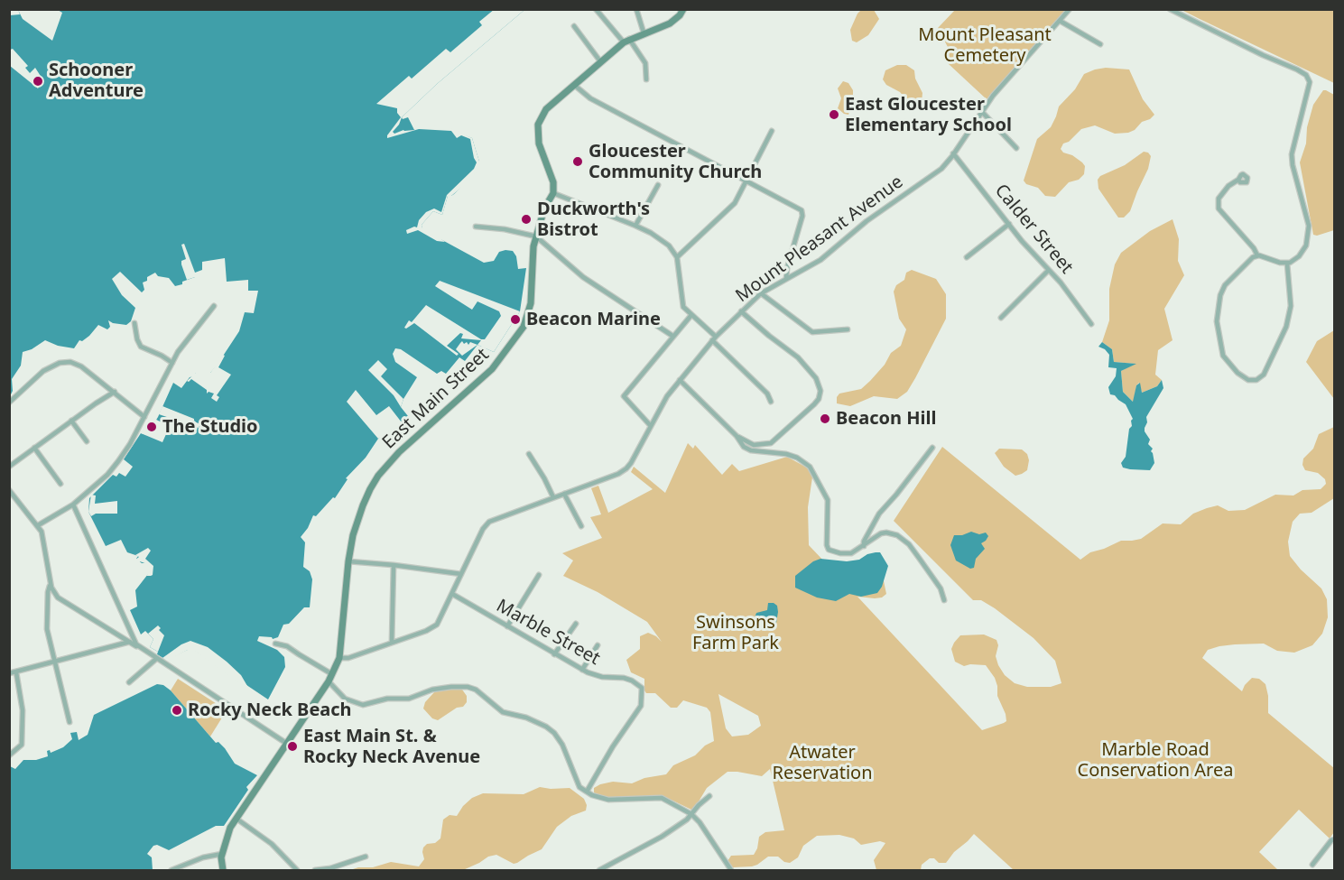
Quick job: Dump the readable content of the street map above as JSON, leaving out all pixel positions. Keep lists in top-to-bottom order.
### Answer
{
  "streets": {
    "main road": ["East Main Street"],
    "street": ["Calder Street", "Mount Pleasant Avenue", "Marble Street"]
  },
  "crossings": [
    ["Calder Street", "Mount Pleasant Avenue"],
    ["Mount Pleasant Avenue", "East Main Street"],
    ["Mount Pleasant Avenue", "Marble Street"]
  ],
  "parks": [
    "Mount Pleasant Cemetery",
    "Swinsons Farm Park",
    "Marble Road Conservation Area",
    "Atwater Reservation"
  ],
  "places": [
    "Schooner Adventure",
    "East Gloucester Elementary School",
    "Gloucester Community Church",
    "Duckworth's Bistrot",
    "Beacon Marine",
    "Beacon Hill",
    "The Studio",
    "Rocky Neck Beach",
    "East Main St. & Rocky Neck Avenue"
  ]
}
